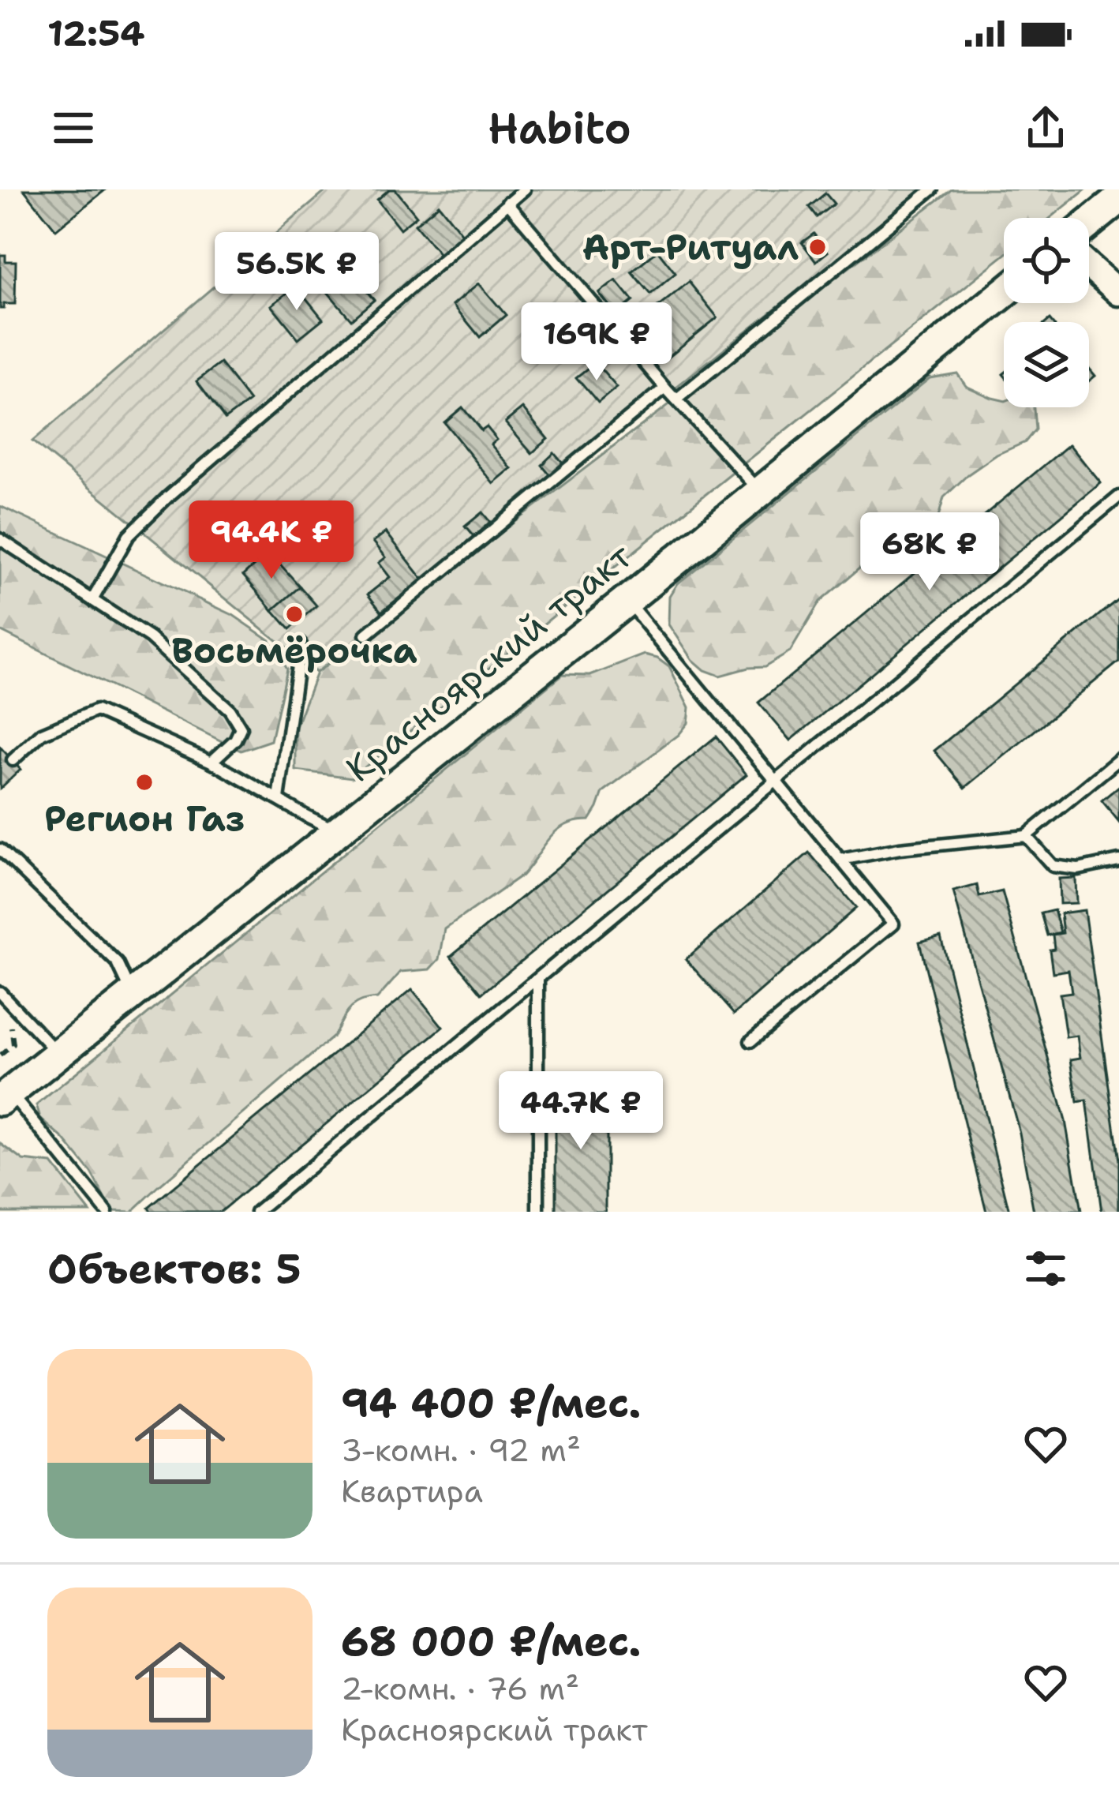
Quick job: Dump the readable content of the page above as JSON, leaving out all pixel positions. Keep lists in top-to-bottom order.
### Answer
{
  "streets": {
    "main road": ["Красноярский тракт"]
  },
  "places": ["Арт-Ритуал", "Восьмёрочка", "Регион Газ"],
  "page": {
    "status": "12:54",
    "header": "Habito",
    "price": [
      "56.5K ₽",
      "169K ₽",
      "94.4K ₽",
      "68K ₽",
      "44.7K ₽"
    ],
    "heading": "Объектов: 5",
    "list": [
      {
        "name": "94 400 ₽/мес.",
        "note": "3-комн. · 92 m² · Квартира"
      },
      {
        "name": "68 000 ₽/мес.",
        "note": "2-комн. · 76 m² · Красноярский тракт"
      }
    ]
  }
}
